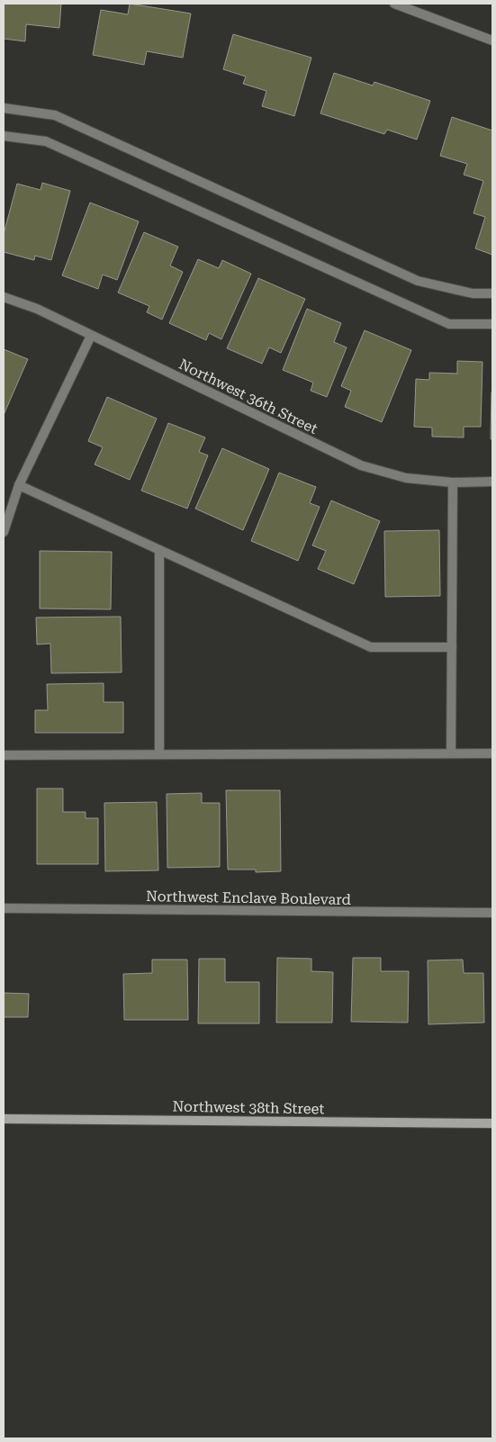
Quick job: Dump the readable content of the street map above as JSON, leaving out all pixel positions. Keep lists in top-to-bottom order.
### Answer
{
  "streets": {
    "main road": ["Northwest 38th Street"],
    "street": ["Northwest 36th Street", "Northwest Enclave Boulevard"]
  }
}
